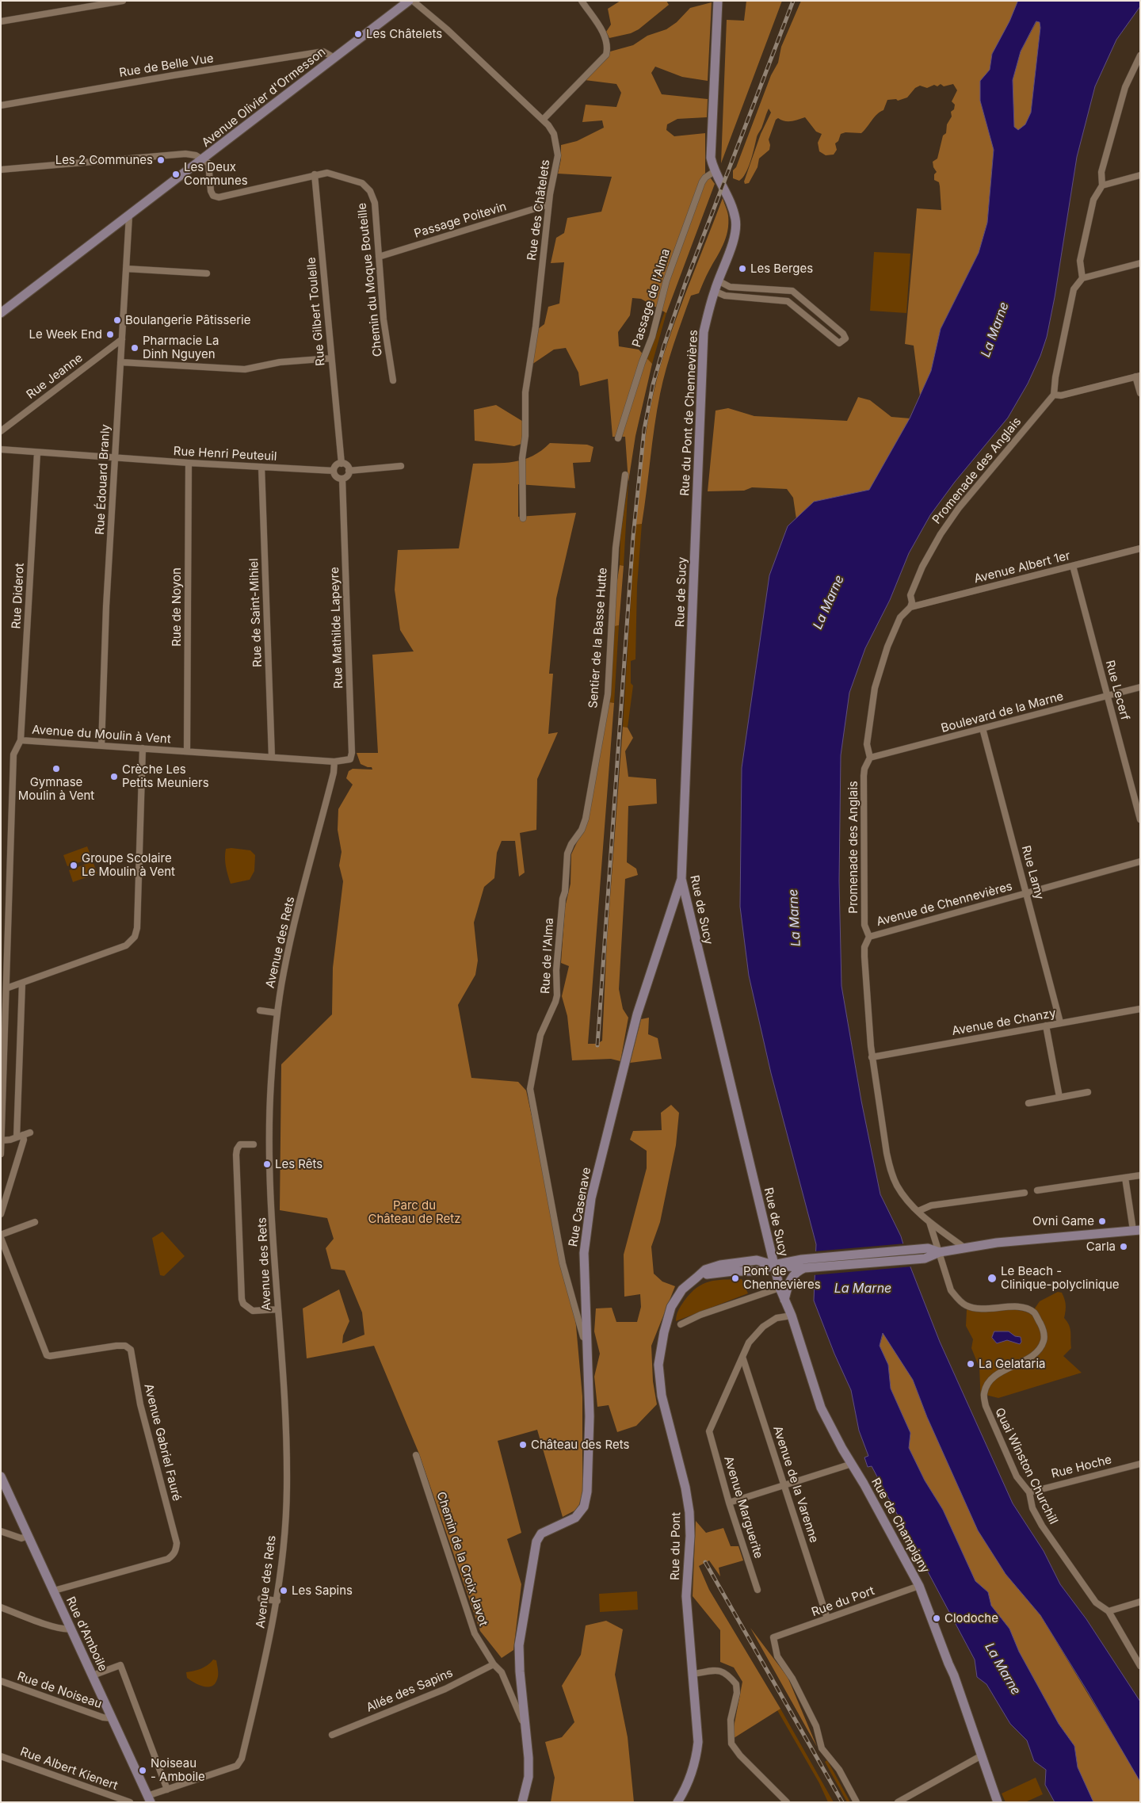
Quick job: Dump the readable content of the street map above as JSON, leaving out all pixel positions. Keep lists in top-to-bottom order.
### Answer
{
  "streets": {
    "main road": [
      "Avenue Olivier d'Ormesson",
      "Rue du Pont de Chennevières",
      "Rue de Sucy",
      "Rue Casenave",
      "Rue de Champigny",
      "Rue du Pont",
      "Rue d'Amboile"
    ],
    "street": [
      "Rue de Belle Vue",
      "Rue des Châtelets",
      "Passage Poitevin",
      "Chemin du Moque Bouteille",
      "Passage de l'Alma",
      "Rue Gilbert Toulelle",
      "Rue Jeanne",
      "Rue Henri Peuteuil",
      "Promenade des Anglais",
      "Rue Édouard Branly",
      "Avenue Albert 1er",
      "Rue Diderot",
      "Rue de Noyon",
      "Rue de Saint-Mihiel",
      "Rue Mathilde Lapeyre",
      "Sentier de la Basse Hutte",
      "Rue Lecerf",
      "Boulevard de la Marne",
      "Avenue du Moulin à Vent",
      "Rue Lamy",
      "Avenue de Chennevières",
      "Avenue des Rets",
      "Rue de l'Alma",
      "Avenue de Chanzy",
      "Avenue Gabriel Fauré",
      "Quai Winston Churchill",
      "Rue Hoche",
      "Avenue de la Varenne",
      "Avenue Marguerite",
      "Chemin de la Croix Javot",
      "Rue du Port",
      "Rue de Noiseau",
      "Allée des Sapins",
      "Rue Albert Kienert"
    ]
  },
  "crossings": [
    ["Rue de Belle Vue", "Avenue Olivier d'Ormesson"],
    ["Avenue Olivier d'Ormesson", "Chemin du Moque Bouteille"],
    ["Avenue Olivier d'Ormesson", "Rue Édouard Branly"],
    ["Rue des Châtelets", "Passage Poitevin"],
    ["Passage Poitevin", "Chemin du Moque Bouteille"],
    ["Chemin du Moque Bouteille", "Rue Gilbert Toulelle"],
    ["Passage de l'Alma", "Rue du Pont de Chennevières"],
    ["Rue Gilbert Toulelle", "Rue Henri Peuteuil"],
    ["Rue Gilbert Toulelle", "Rue Mathilde Lapeyre"],
    ["Rue Jeanne", "Rue Édouard Branly"],
    ["Rue du Pont de Chennevières", "Rue de Sucy"],
    ["Rue Henri Peuteuil", "Rue Édouard Branly"],
    ["Rue Henri Peuteuil", "Rue Diderot"],
    ["Rue Henri Peuteuil", "Rue de Noyon"],
    ["Rue Henri Peuteuil", "Rue de Saint-Mihiel"],
    ["Rue Henri Peuteuil", "Rue Mathilde Lapeyre"],
    ["Promenade des Anglais", "Avenue Albert 1er"],
    ["Promenade des Anglais", "Boulevard de la Marne"],
    ["Promenade des Anglais", "Avenue de Chennevières"],
    ["Promenade des Anglais", "Avenue de Chanzy"],
    ["Promenade des Anglais", "Quai Winston Churchill"],
    ["Rue Édouard Branly", "Avenue du Moulin à Vent"],
    ["Avenue Albert 1er", "Rue Lecerf"],
    ["Rue de Sucy", "Rue Casenave"],
    ["Rue de Sucy", "Rue de Champigny"],
    ["Rue de Sucy", "Rue du Pont"],
    ["Rue Diderot", "Avenue du Moulin à Vent"],
    ["Rue de Noyon", "Avenue du Moulin à Vent"],
    ["Rue de Saint-Mihiel", "Avenue du Moulin à Vent"],
    ["Rue Mathilde Lapeyre", "Avenue du Moulin à Vent"],
    ["Rue Mathilde Lapeyre", "Avenue des Rets"],
    ["Sentier de la Basse Hutte", "Rue de l'Alma"],
    ["Rue Lecerf", "Boulevard de la Marne"],
    ["Boulevard de la Marne", "Rue Lamy"],
    ["Avenue du Moulin à Vent", "Avenue des Rets"],
    ["Rue Lamy", "Avenue de Chennevières"],
    ["Rue Lamy", "Avenue de Chanzy"],
    ["Rue de l'Alma", "Rue Casenave"],
    ["Rue Casenave", "Chemin de la Croix Javot"],
    ["Avenue Gabriel Fauré", "Rue d'Amboile"],
    ["Quai Winston Churchill", "Rue Hoche"],
    ["Avenue de la Varenne", "Avenue Marguerite"],
    ["Avenue de la Varenne", "Rue du Port"],
    ["Rue de Champigny", "Rue du Pont"],
    ["Rue de Champigny", "Rue du Port"],
    ["Chemin de la Croix Javot", "Allée des Sapins"],
    ["Rue d'Amboile", "Rue de Noiseau"]
  ],
  "water": ["La Marne"],
  "parks": ["Parc du Château de Retz"],
  "places": [
    "Les Châtelets",
    "Les 2 Communes",
    "Les Deux Communes",
    "Les Berges",
    "Boulangerie Pâtisserie",
    "Le Week End",
    "Pharmacie La Dinh Nguyen",
    "Gymnase Moulin à Vent",
    "Crèche Les Petits Meuniers",
    "Groupe Scolaire Le Moulin à Vent",
    "Les Rêts",
    "Ovni Game",
    "Carla",
    "Pont de Chennevières",
    "Le Beach - Clinique-polyclinique",
    "La Gelataria",
    "Château des Rets",
    "Les Sapins",
    "Clodoche",
    "Noiseau - Amboile"
  ]
}
